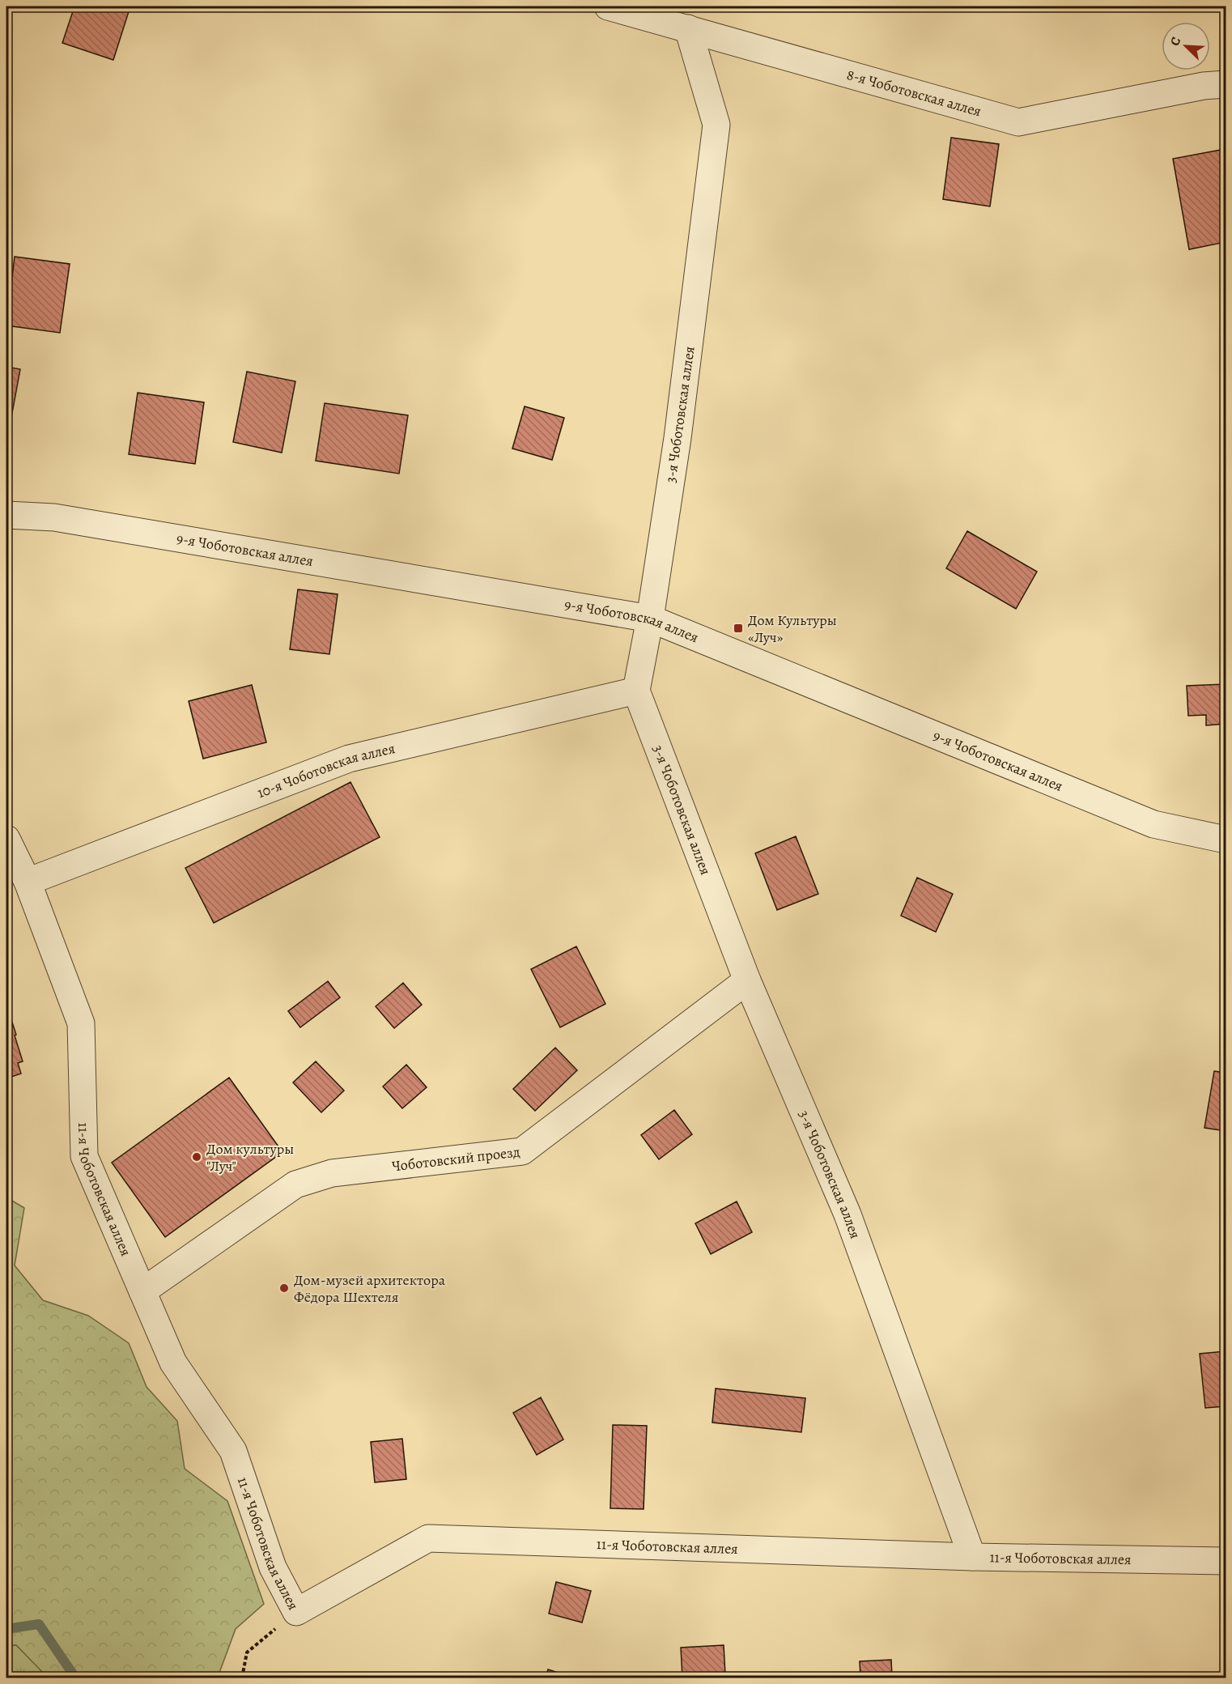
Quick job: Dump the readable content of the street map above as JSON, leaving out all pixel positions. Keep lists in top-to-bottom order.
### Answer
{
  "streets": {
    "street": [
      "8-я Чоботовская аллея",
      "3-я Чоботовская аллея",
      "9-я Чоботовская аллея",
      "10-я Чоботовская аллея",
      "Чоботовский проезд",
      "11-я Чоботовская аллея"
    ]
  },
  "crossings": [
    ["8-я Чоботовская аллея", "3-я Чоботовская аллея"],
    ["3-я Чоботовская аллея", "9-я Чоботовская аллея"],
    ["3-я Чоботовская аллея", "10-я Чоботовская аллея"],
    ["3-я Чоботовская аллея", "Чоботовский проезд"],
    ["3-я Чоботовская аллея", "11-я Чоботовская аллея"],
    ["10-я Чоботовская аллея", "11-я Чоботовская аллея"],
    ["Чоботовский проезд", "11-я Чоботовская аллея"]
  ],
  "places": {
    "transit": ["Дом Культуры «Луч»"],
    "other": ["Дом культуры \"Луч\"", "Дом-музей архитектора Фёдора Шехтеля"]
  },
  "north": "top left"
}
